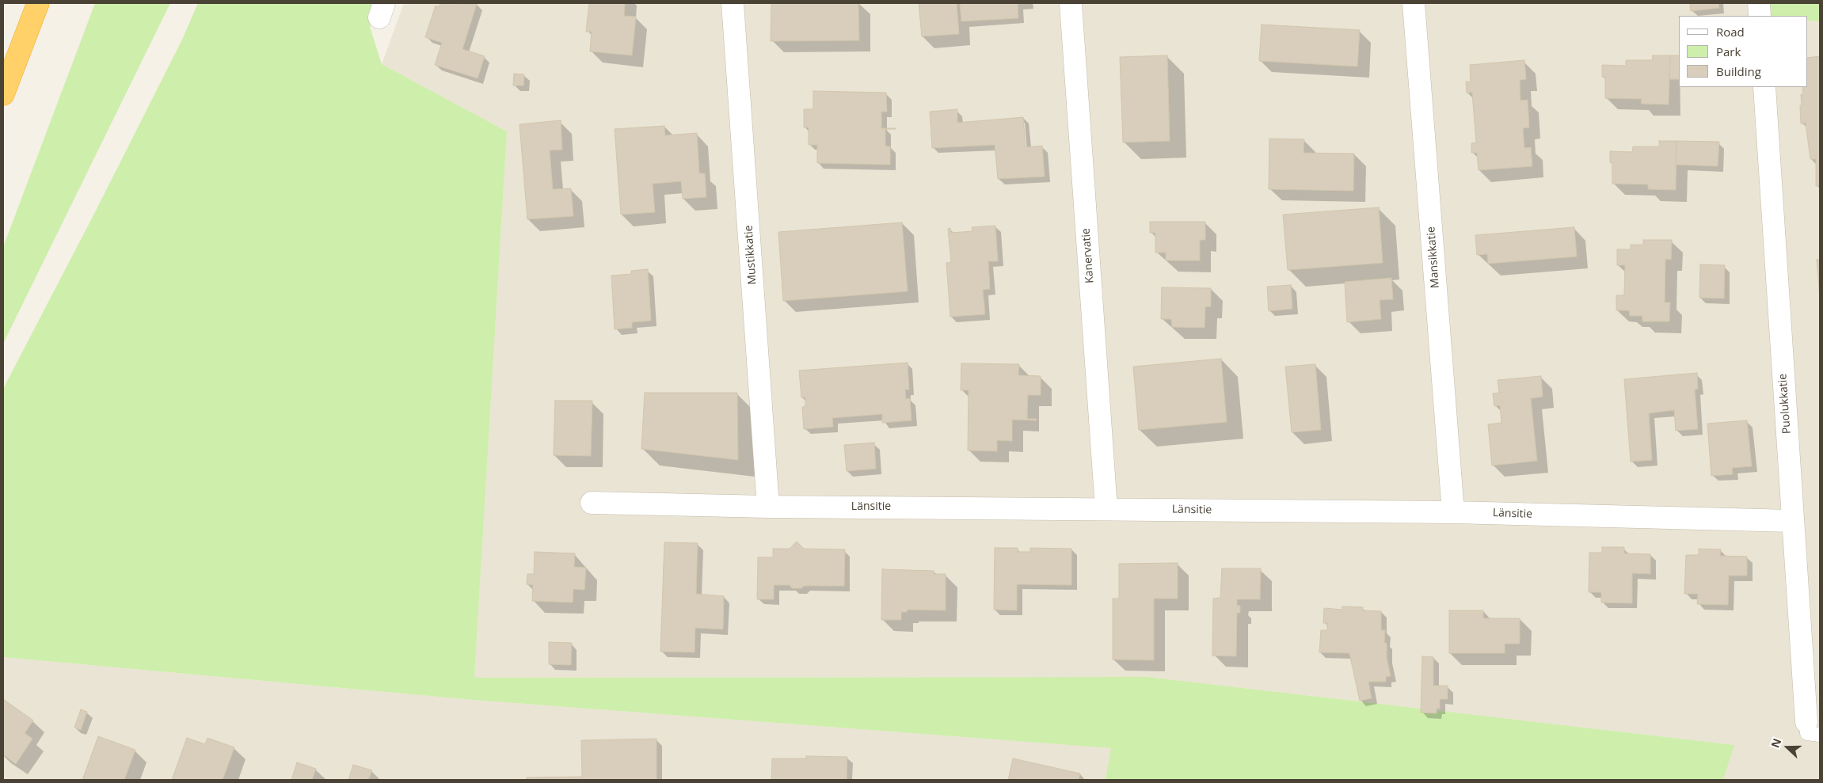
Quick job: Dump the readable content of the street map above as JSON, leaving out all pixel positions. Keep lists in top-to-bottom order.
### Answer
{
  "streets": {
    "street": [
      "Mustikkatie",
      "Kanervatie",
      "Mansikkatie",
      "Puolukkatie",
      "Länsitie"
    ]
  },
  "crossings": [
    ["Mustikkatie", "Länsitie"],
    ["Kanervatie", "Länsitie"],
    ["Mansikkatie", "Länsitie"],
    ["Puolukkatie", "Länsitie"]
  ],
  "legend": ["Road", "Park", "Building"],
  "north": "left"
}
